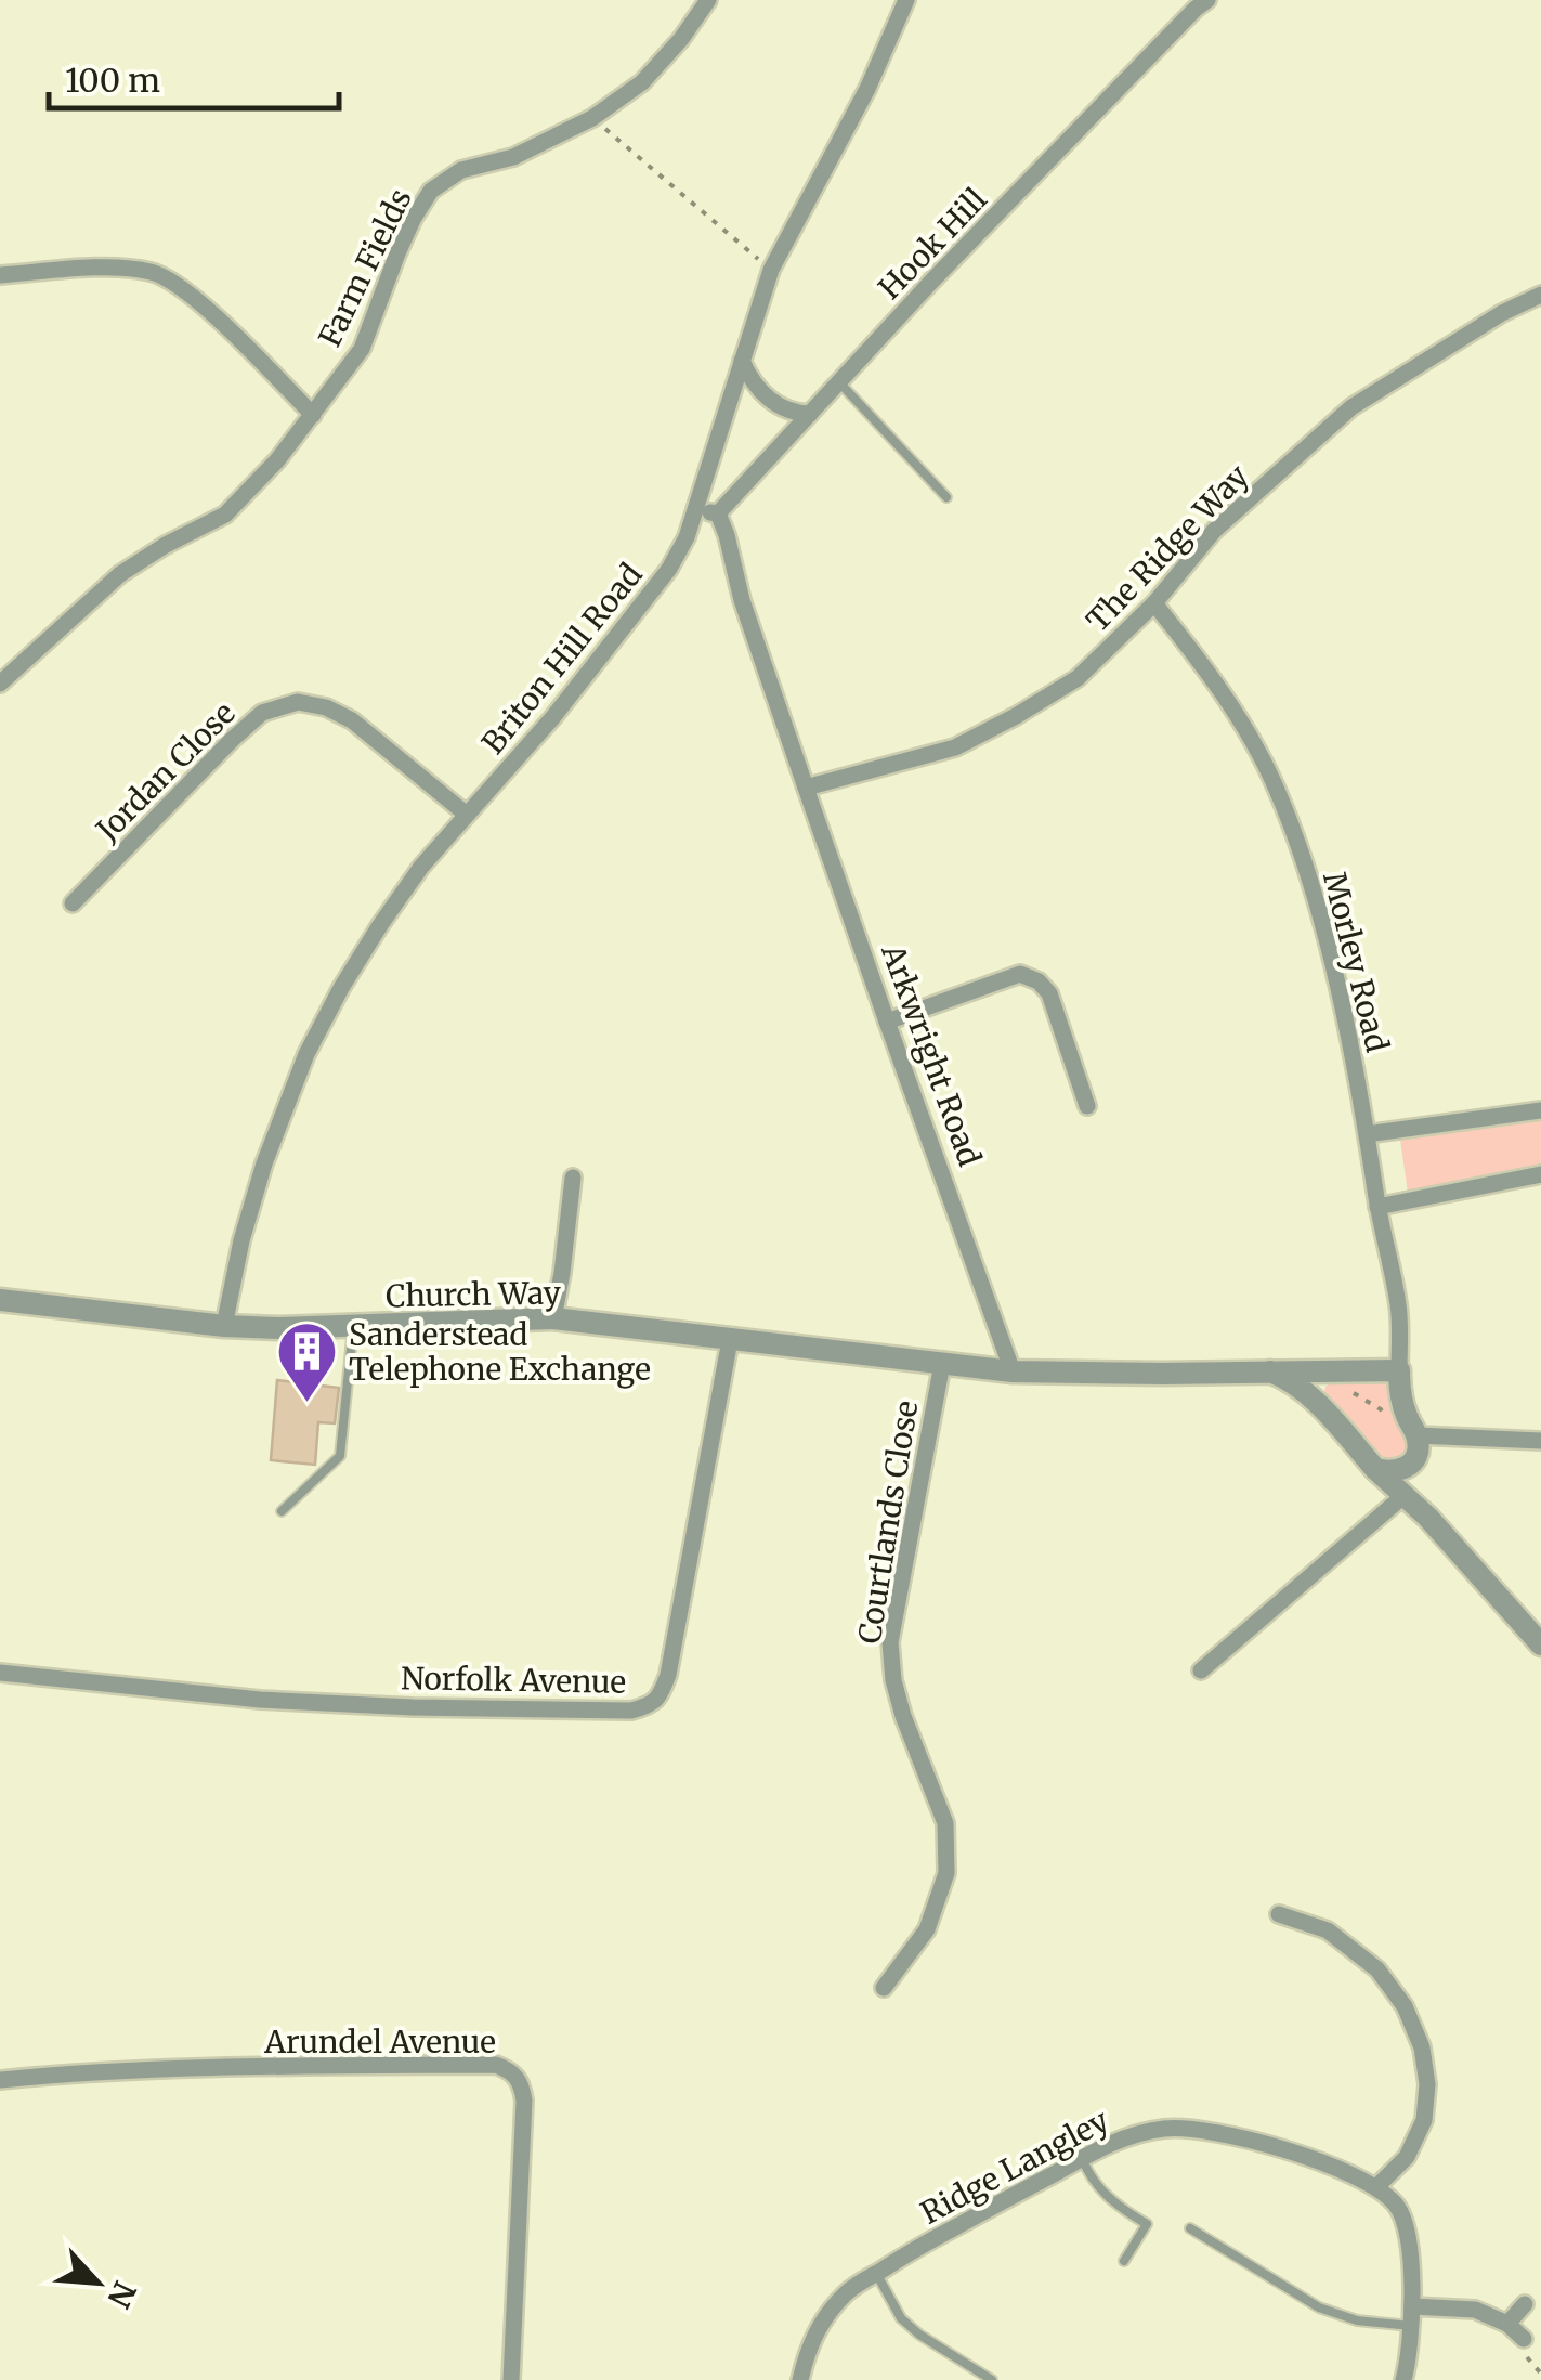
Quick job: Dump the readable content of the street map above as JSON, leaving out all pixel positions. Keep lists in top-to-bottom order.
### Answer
{
  "streets": {
    "street": [
      "Hook Hill",
      "Farm Fields",
      "The Ridge Way",
      "Briton Hill Road",
      "Jordan Close",
      "Morley Road",
      "Arkwright Road",
      "Church Way",
      "Courtlands Close",
      "Norfolk Avenue",
      "Arundel Avenue",
      "Ridge Langley"
    ]
  },
  "crossings": [
    ["Hook Hill", "Arkwright Road"],
    ["The Ridge Way", "Morley Road"],
    ["The Ridge Way", "Arkwright Road"],
    ["Briton Hill Road", "Jordan Close"],
    ["Briton Hill Road", "Church Way"],
    ["Arkwright Road", "Church Way"],
    ["Church Way", "Courtlands Close"],
    ["Church Way", "Norfolk Avenue"]
  ],
  "places": {
    "building": ["Sanderstead Telephone Exchange"]
  },
  "scale_bar": "100 m",
  "north": "bottom right"
}
